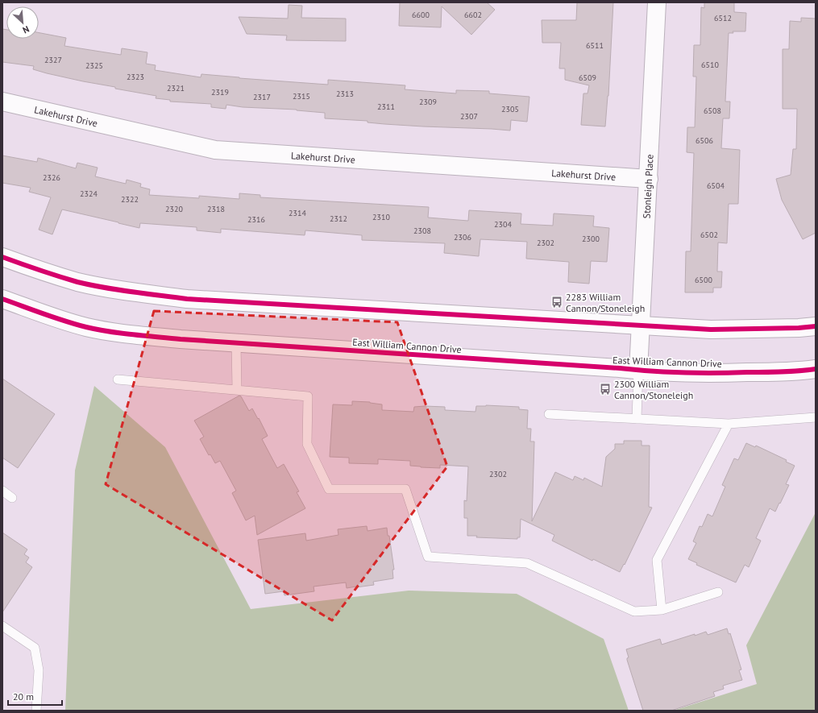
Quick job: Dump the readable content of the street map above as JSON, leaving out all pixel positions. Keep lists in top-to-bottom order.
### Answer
{
  "streets": {
    "main road": ["Lakehurst Drive", "Stonleigh Place", "East William Cannon Drive"]
  },
  "crossings": [
    ["Lakehurst Drive", "Stonleigh Place"],
    ["Stonleigh Place", "East William Cannon Drive"]
  ],
  "places": {
    "bus stop": ["2283 William Cannon/Stoneleigh", "2300 William Cannon/Stoneleigh"]
  },
  "house_numbers": [
    "6600",
    "6602",
    "6512",
    "6511",
    "2327",
    "6510",
    "2325",
    "2323",
    "6509",
    "2321",
    "2319",
    "2313",
    "2315",
    "2317",
    "2309",
    "2311",
    "2305",
    "6508",
    "2307",
    "6506",
    "2326",
    "6504",
    "2324",
    "2322",
    "2320",
    "2318",
    "2314",
    "2310",
    "2312",
    "2316",
    "2304",
    "2308",
    "6502",
    "2306",
    "2300",
    "2302",
    "6500",
    "2302"
  ],
  "scale_bar": "20 m",
  "north": "bottom right"
}
